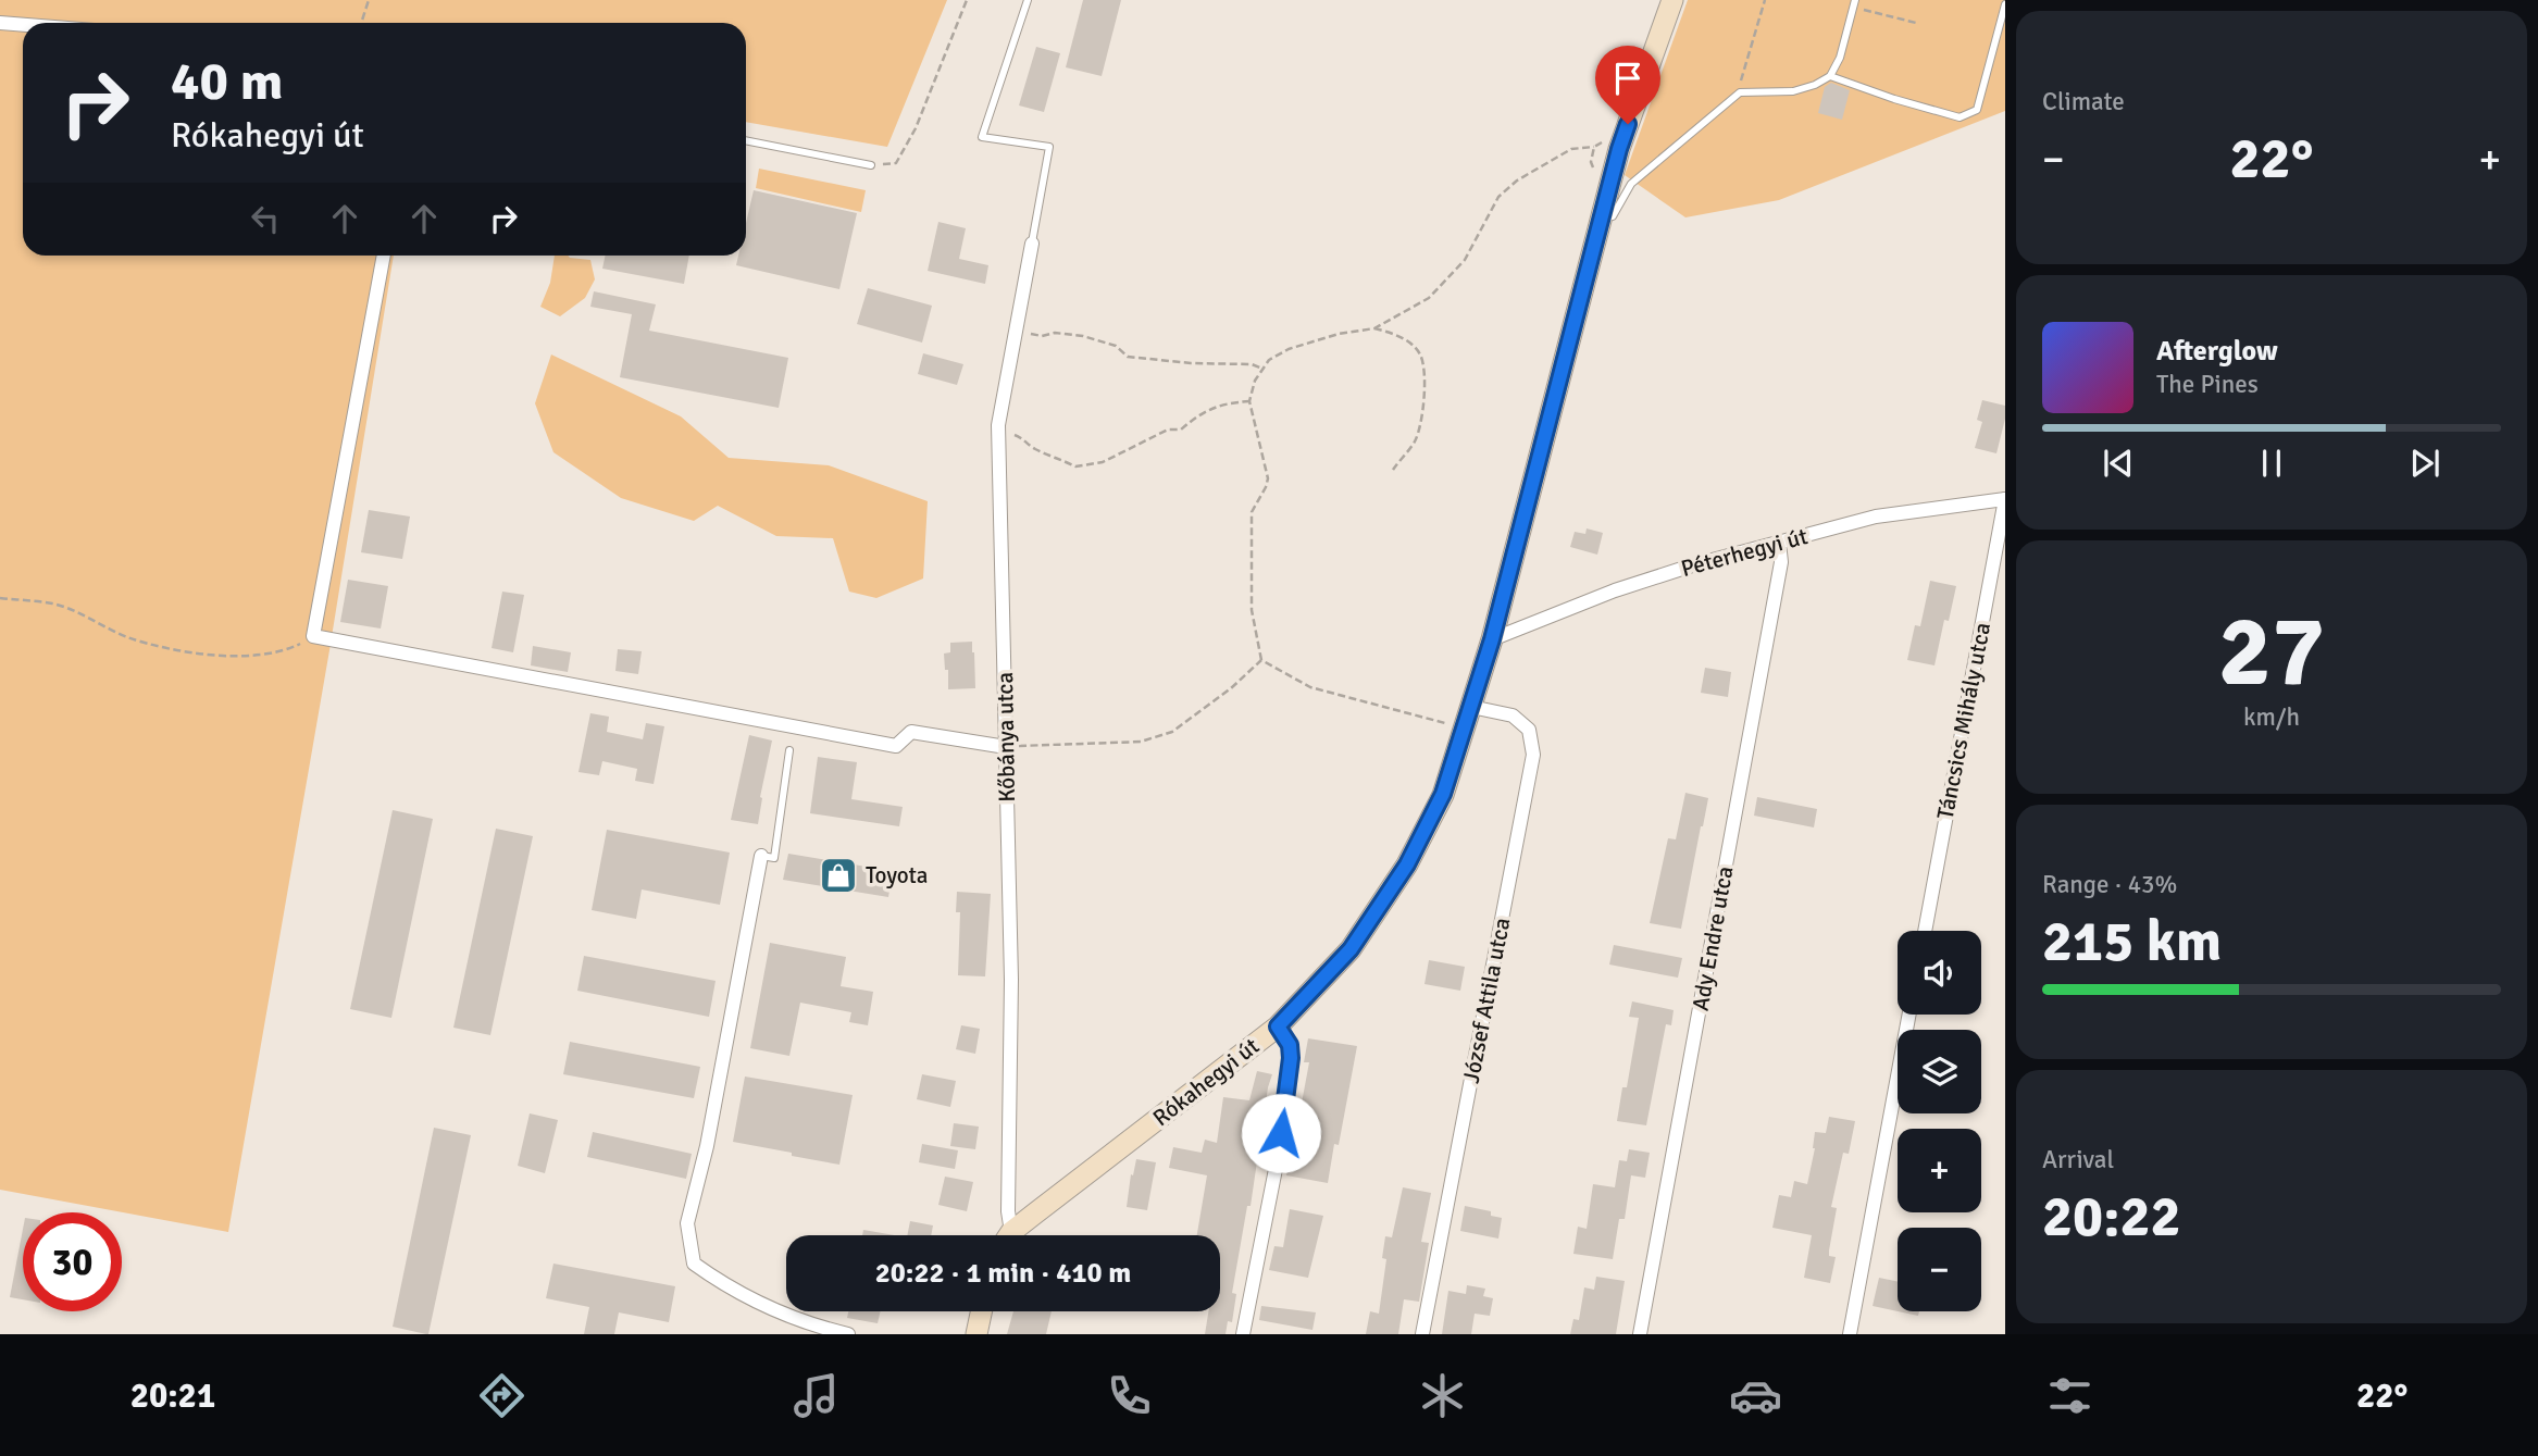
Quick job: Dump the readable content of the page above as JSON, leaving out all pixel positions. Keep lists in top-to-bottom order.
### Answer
{
  "streets": {
    "street": [
      "Péterhegyi út",
      "Táncsics Mihály utca",
      "Kőbánya utca",
      "Ady Endre utca",
      "József Attila utca",
      "Rókahegyi út"
    ]
  },
  "crossings": [
    ["Péterhegyi út", "Táncsics Mihály utca"],
    ["Péterhegyi út", "Ady Endre utca"],
    ["Péterhegyi út", "Rókahegyi út"],
    ["József Attila utca", "Rókahegyi út"]
  ],
  "places": {
    "shop": ["Toyota"]
  },
  "page": {
    "tile": [
      "Climate",
      ["27", "km/h"],
      ["Range · 43%", "215 km"],
      ["Arrival", "20:22"]
    ],
    "turn": ["40 m", "Rókahegyi út"],
    "heat": ["−", "22°", "+"],
    "song": ["Afterglow", "The Pines"],
    "map_buttons": ["+", "−"],
    "limit": "30",
    "trip": "20:22 · 1 min · 410 m",
    "tabs": ["20:21", "22°"]
  }
}
